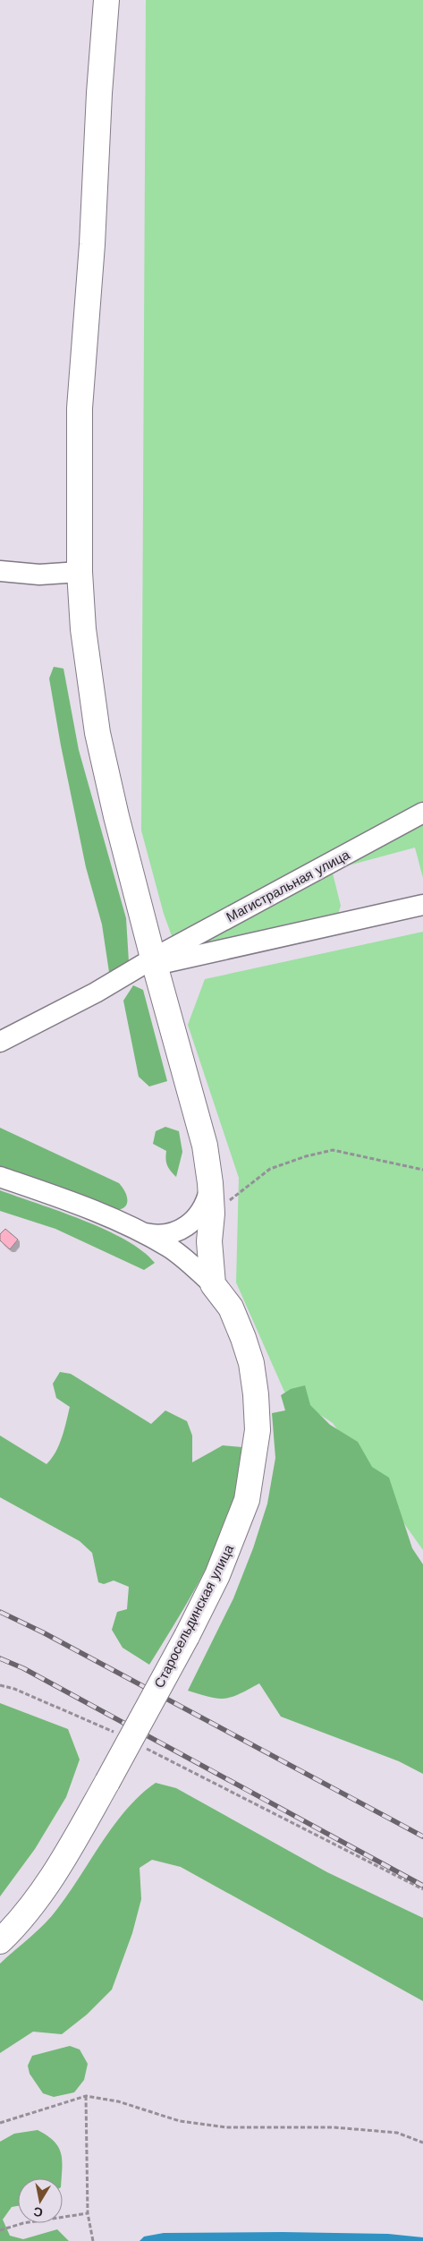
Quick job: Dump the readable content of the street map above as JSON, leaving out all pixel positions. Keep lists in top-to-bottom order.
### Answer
{
  "streets": {
    "main road": ["Старосельдинская улица"],
    "street": ["Магистральная улица"]
  },
  "north": "bottom"
}
